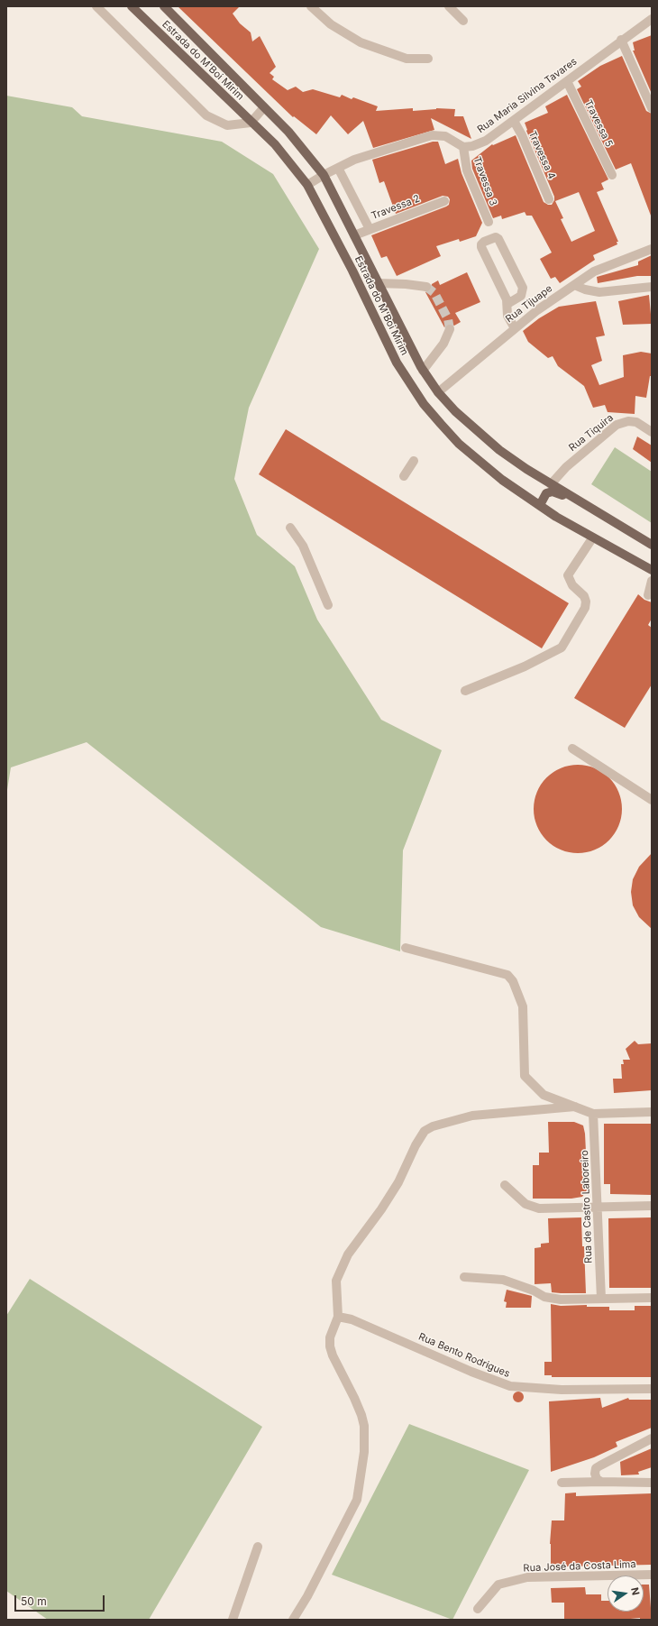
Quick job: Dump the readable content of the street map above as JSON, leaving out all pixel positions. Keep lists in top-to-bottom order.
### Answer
{
  "streets": {
    "main road": ["Estrada do M'Boi Mirim"],
    "street": [
      "Rua Maria Silvina Tavares",
      "Travessa 5",
      "Travessa 4",
      "Travessa 3",
      "Travessa 2",
      "Rua Tijuape",
      "Rua Tiquira",
      "Rua de Castro Laboreiro",
      "Rua Bento Rodrigues",
      "Rua José da Costa Lima"
    ]
  },
  "crossings": [
    ["Estrada do M'Boi Mirim", "Travessa 2"],
    ["Estrada do M'Boi Mirim", "Rua Tijuape"],
    ["Estrada do M'Boi Mirim", "Rua Tiquira"],
    ["Rua Maria Silvina Tavares", "Travessa 5"],
    ["Rua Maria Silvina Tavares", "Travessa 4"],
    ["Rua Maria Silvina Tavares", "Travessa 3"]
  ],
  "scale_bar": "50 m",
  "north": "right"
}
